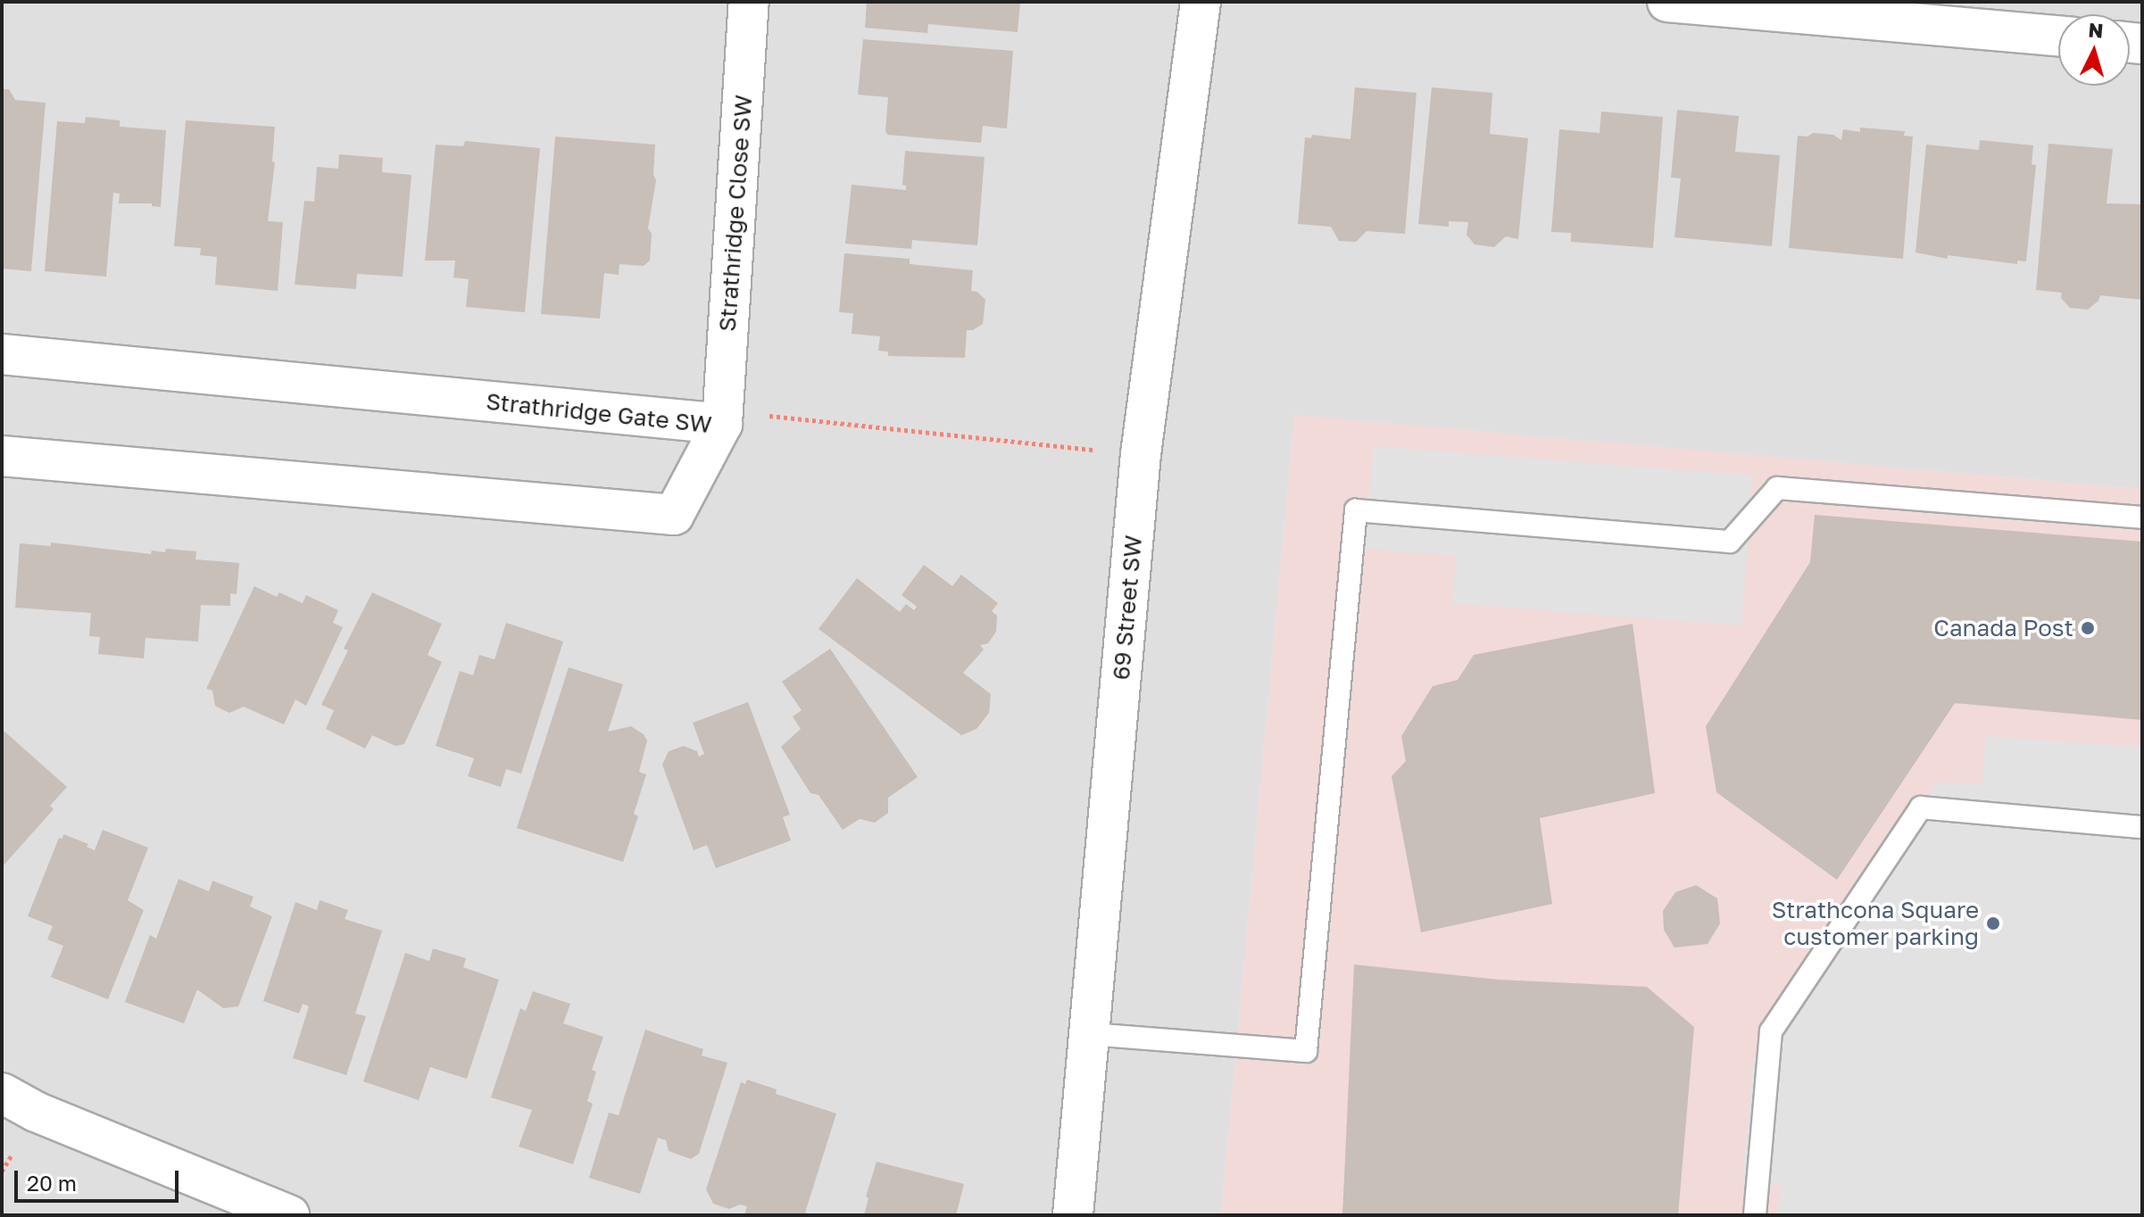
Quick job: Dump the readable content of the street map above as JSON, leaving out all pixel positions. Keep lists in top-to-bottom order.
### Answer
{
  "streets": {
    "street": ["Strathridge Close SW", "Strathridge Gate SW", "69 Street SW"]
  },
  "crossings": [
    ["Strathridge Close SW", "Strathridge Gate SW"]
  ],
  "places": ["Canada Post", "Strathcona Square customer parking"],
  "scale_bar": "20 m",
  "north": "top"
}
